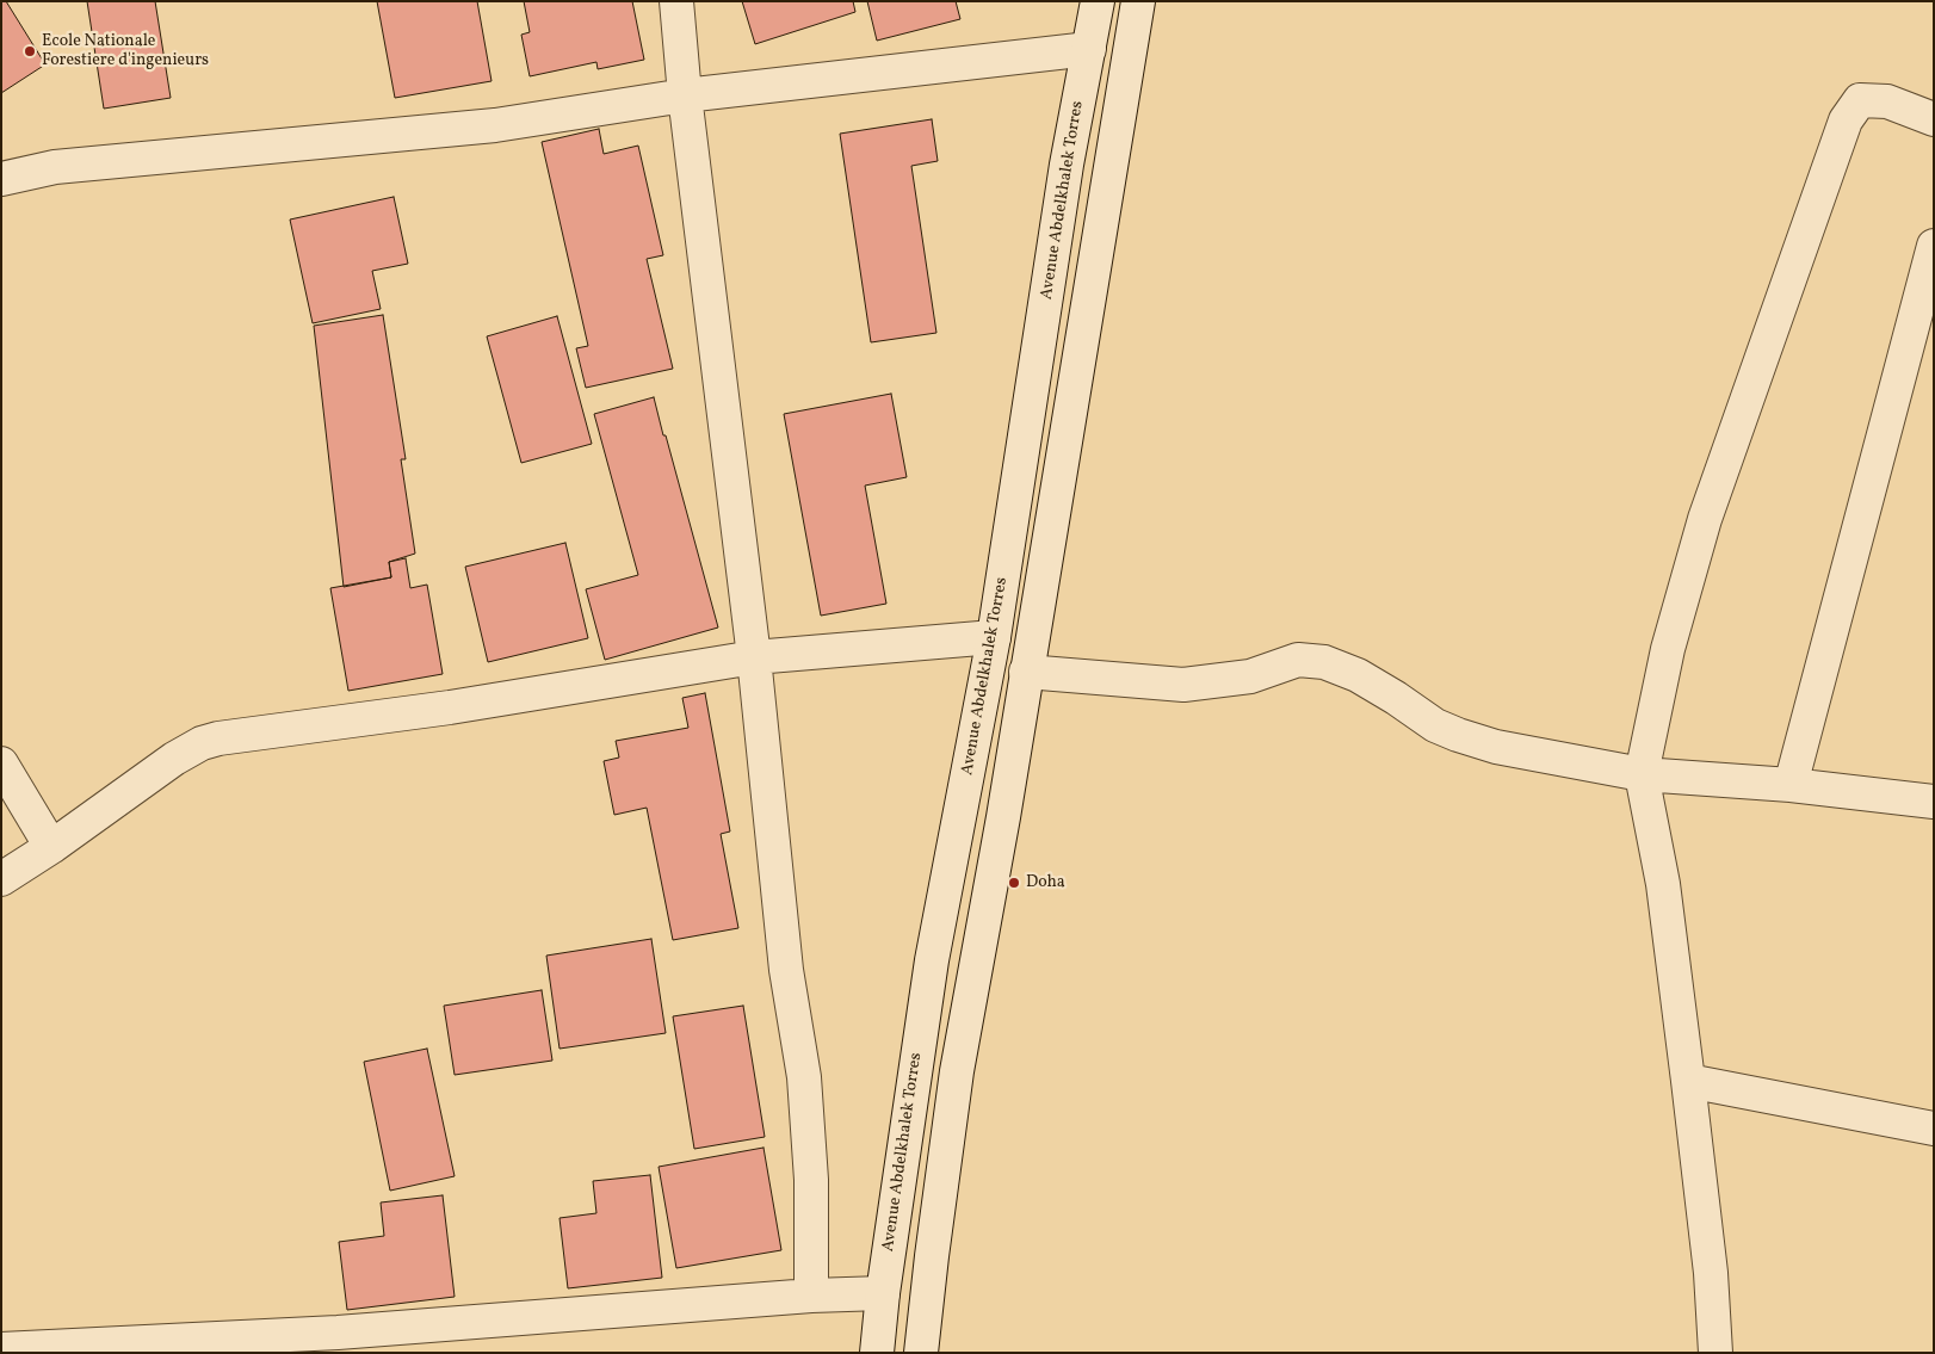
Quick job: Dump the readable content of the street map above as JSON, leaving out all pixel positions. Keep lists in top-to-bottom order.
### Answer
{
  "streets": {
    "street": ["Avenue Abdelkhalek Torres"]
  },
  "places": ["Ecole Nationale Forestiere d'ingenieurs", "Doha"]
}
